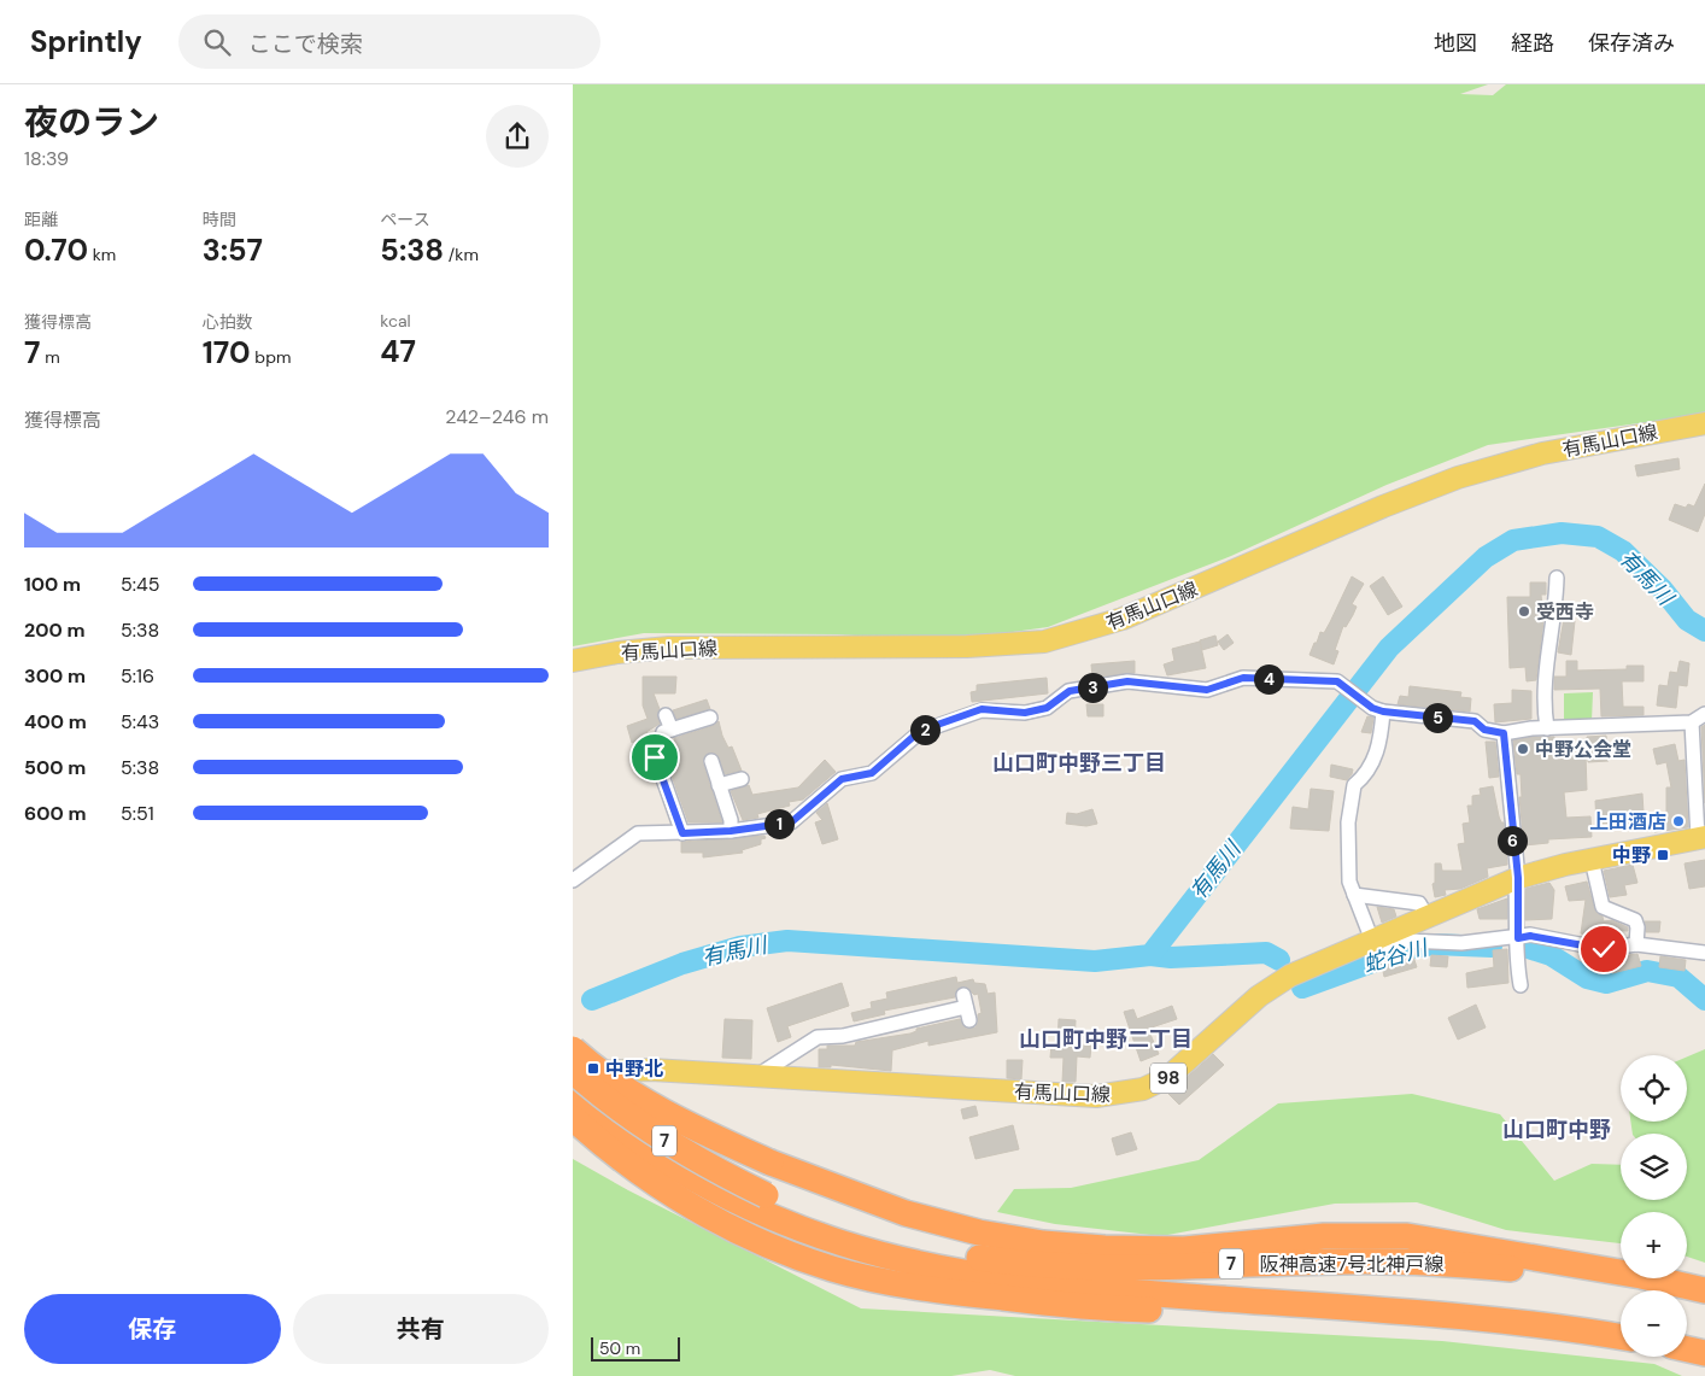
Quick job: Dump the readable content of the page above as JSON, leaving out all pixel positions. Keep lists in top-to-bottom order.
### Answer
{
  "streets": {
    "highway": ["7", "阪神高速7号北神戸線"],
    "main road": ["有馬山口線", "98"]
  },
  "crossings": [
    ["有馬山口線", "阪神高速7号北神戸線"]
  ],
  "districts": ["山口町中野三丁目", "山口町中野二丁目", "山口町中野"],
  "water": ["有馬川", "蛇谷川"],
  "places": {
    "other": ["受西寺", "中野公会堂", "上田酒店"],
    "transit": ["中野", "中野北"]
  },
  "scale_bar": "50 m",
  "page": {
    "header": "Sprintly",
    "search": "ここで検索",
    "nav": ["地図", "経路", "保存済み"],
    "heading": ["夜のラン", "18:39"],
    "stats": [
      ["距離", "0.70 km"],
      ["時間", "3:57"],
      ["ペース", "5:38 /km"],
      ["獲得標高", "7 m"],
      ["心拍数", "170 bpm"],
      ["kcal", "47"]
    ],
    "chart": ["獲得標高", "242–246 m"],
    "list": [
      {
        "name": "100 m",
        "note": "5:45"
      },
      {
        "name": "200 m",
        "note": "5:38"
      },
      {
        "name": "300 m",
        "note": "5:16"
      },
      {
        "name": "400 m",
        "note": "5:43"
      },
      {
        "name": "500 m",
        "note": "5:38"
      },
      {
        "name": "600 m",
        "note": "5:51"
      }
    ],
    "pins": [
      "4",
      "3",
      "5",
      "2",
      "1",
      "6"
    ],
    "map_buttons": ["+", "−"],
    "buttons": ["保存", "共有"],
    "scale": "50 m"
  }
}
